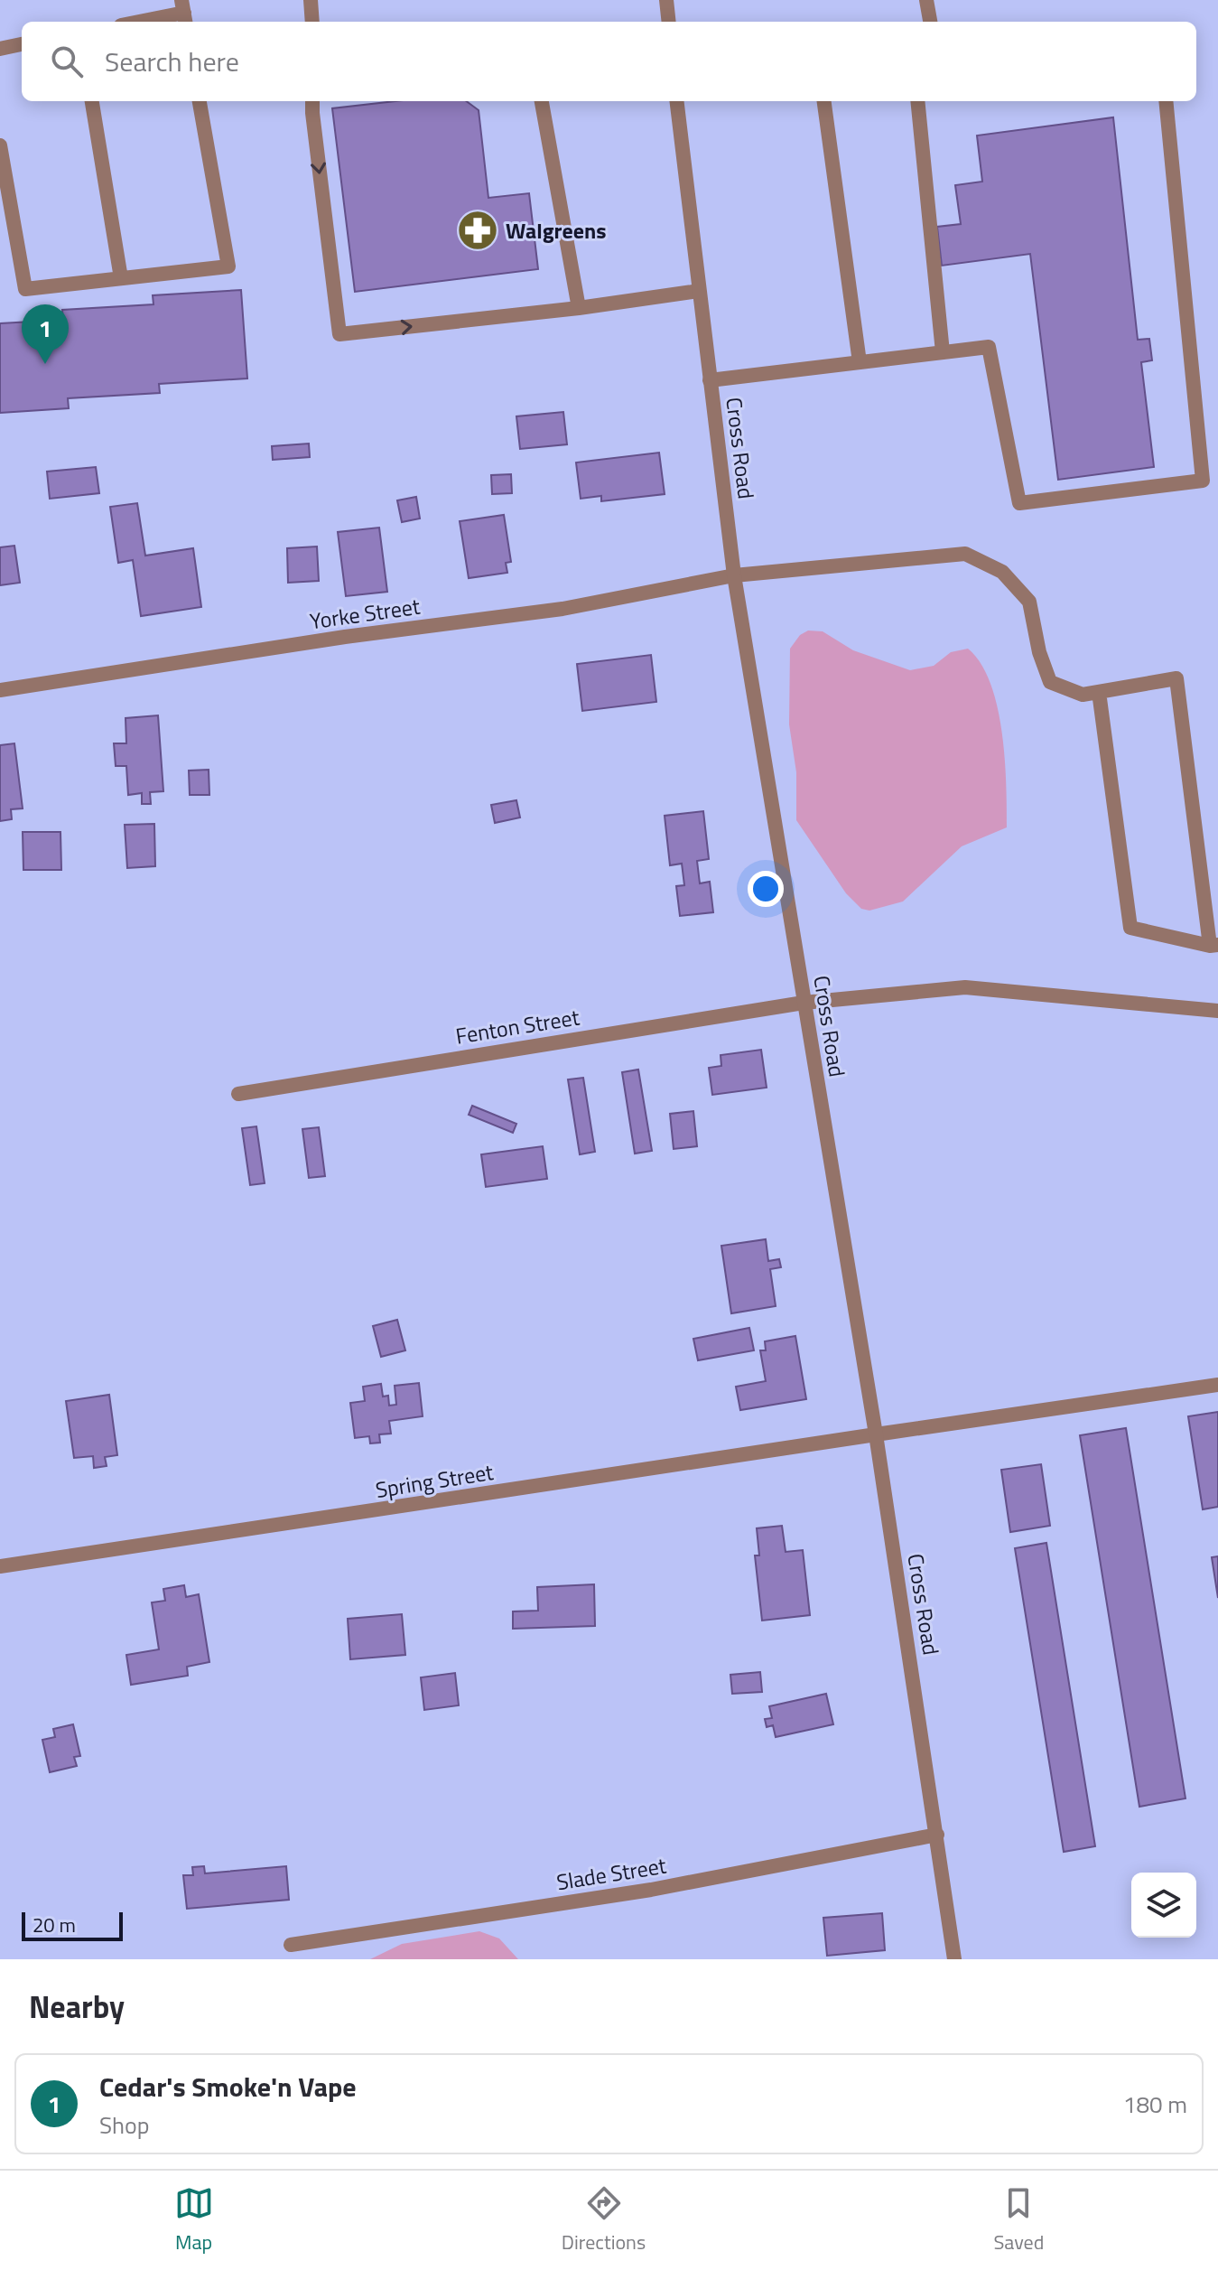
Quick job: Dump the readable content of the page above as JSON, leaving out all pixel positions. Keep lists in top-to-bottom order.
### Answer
{
  "streets": {
    "street": [
      "Cross Road",
      "Yorke Street",
      "Fenton Street",
      "Spring Street",
      "Slade Street"
    ]
  },
  "crossings": [
    ["Cross Road", "Yorke Street"],
    ["Cross Road", "Fenton Street"],
    ["Cross Road", "Spring Street"],
    ["Cross Road", "Slade Street"]
  ],
  "places": {
    "pharmacy": ["Walgreens"]
  },
  "scale_bar": "20 m",
  "page": {
    "search": "Search here",
    "pins": "1",
    "scale": "20 m",
    "heading": "Nearby",
    "list": [
      {
        "mark": "1",
        "name": "Cedar's Smoke'n Vape",
        "note": "Shop",
        "value": "180 m"
      }
    ],
    "nav": ["Map", "Directions", "Saved"]
  }
}
